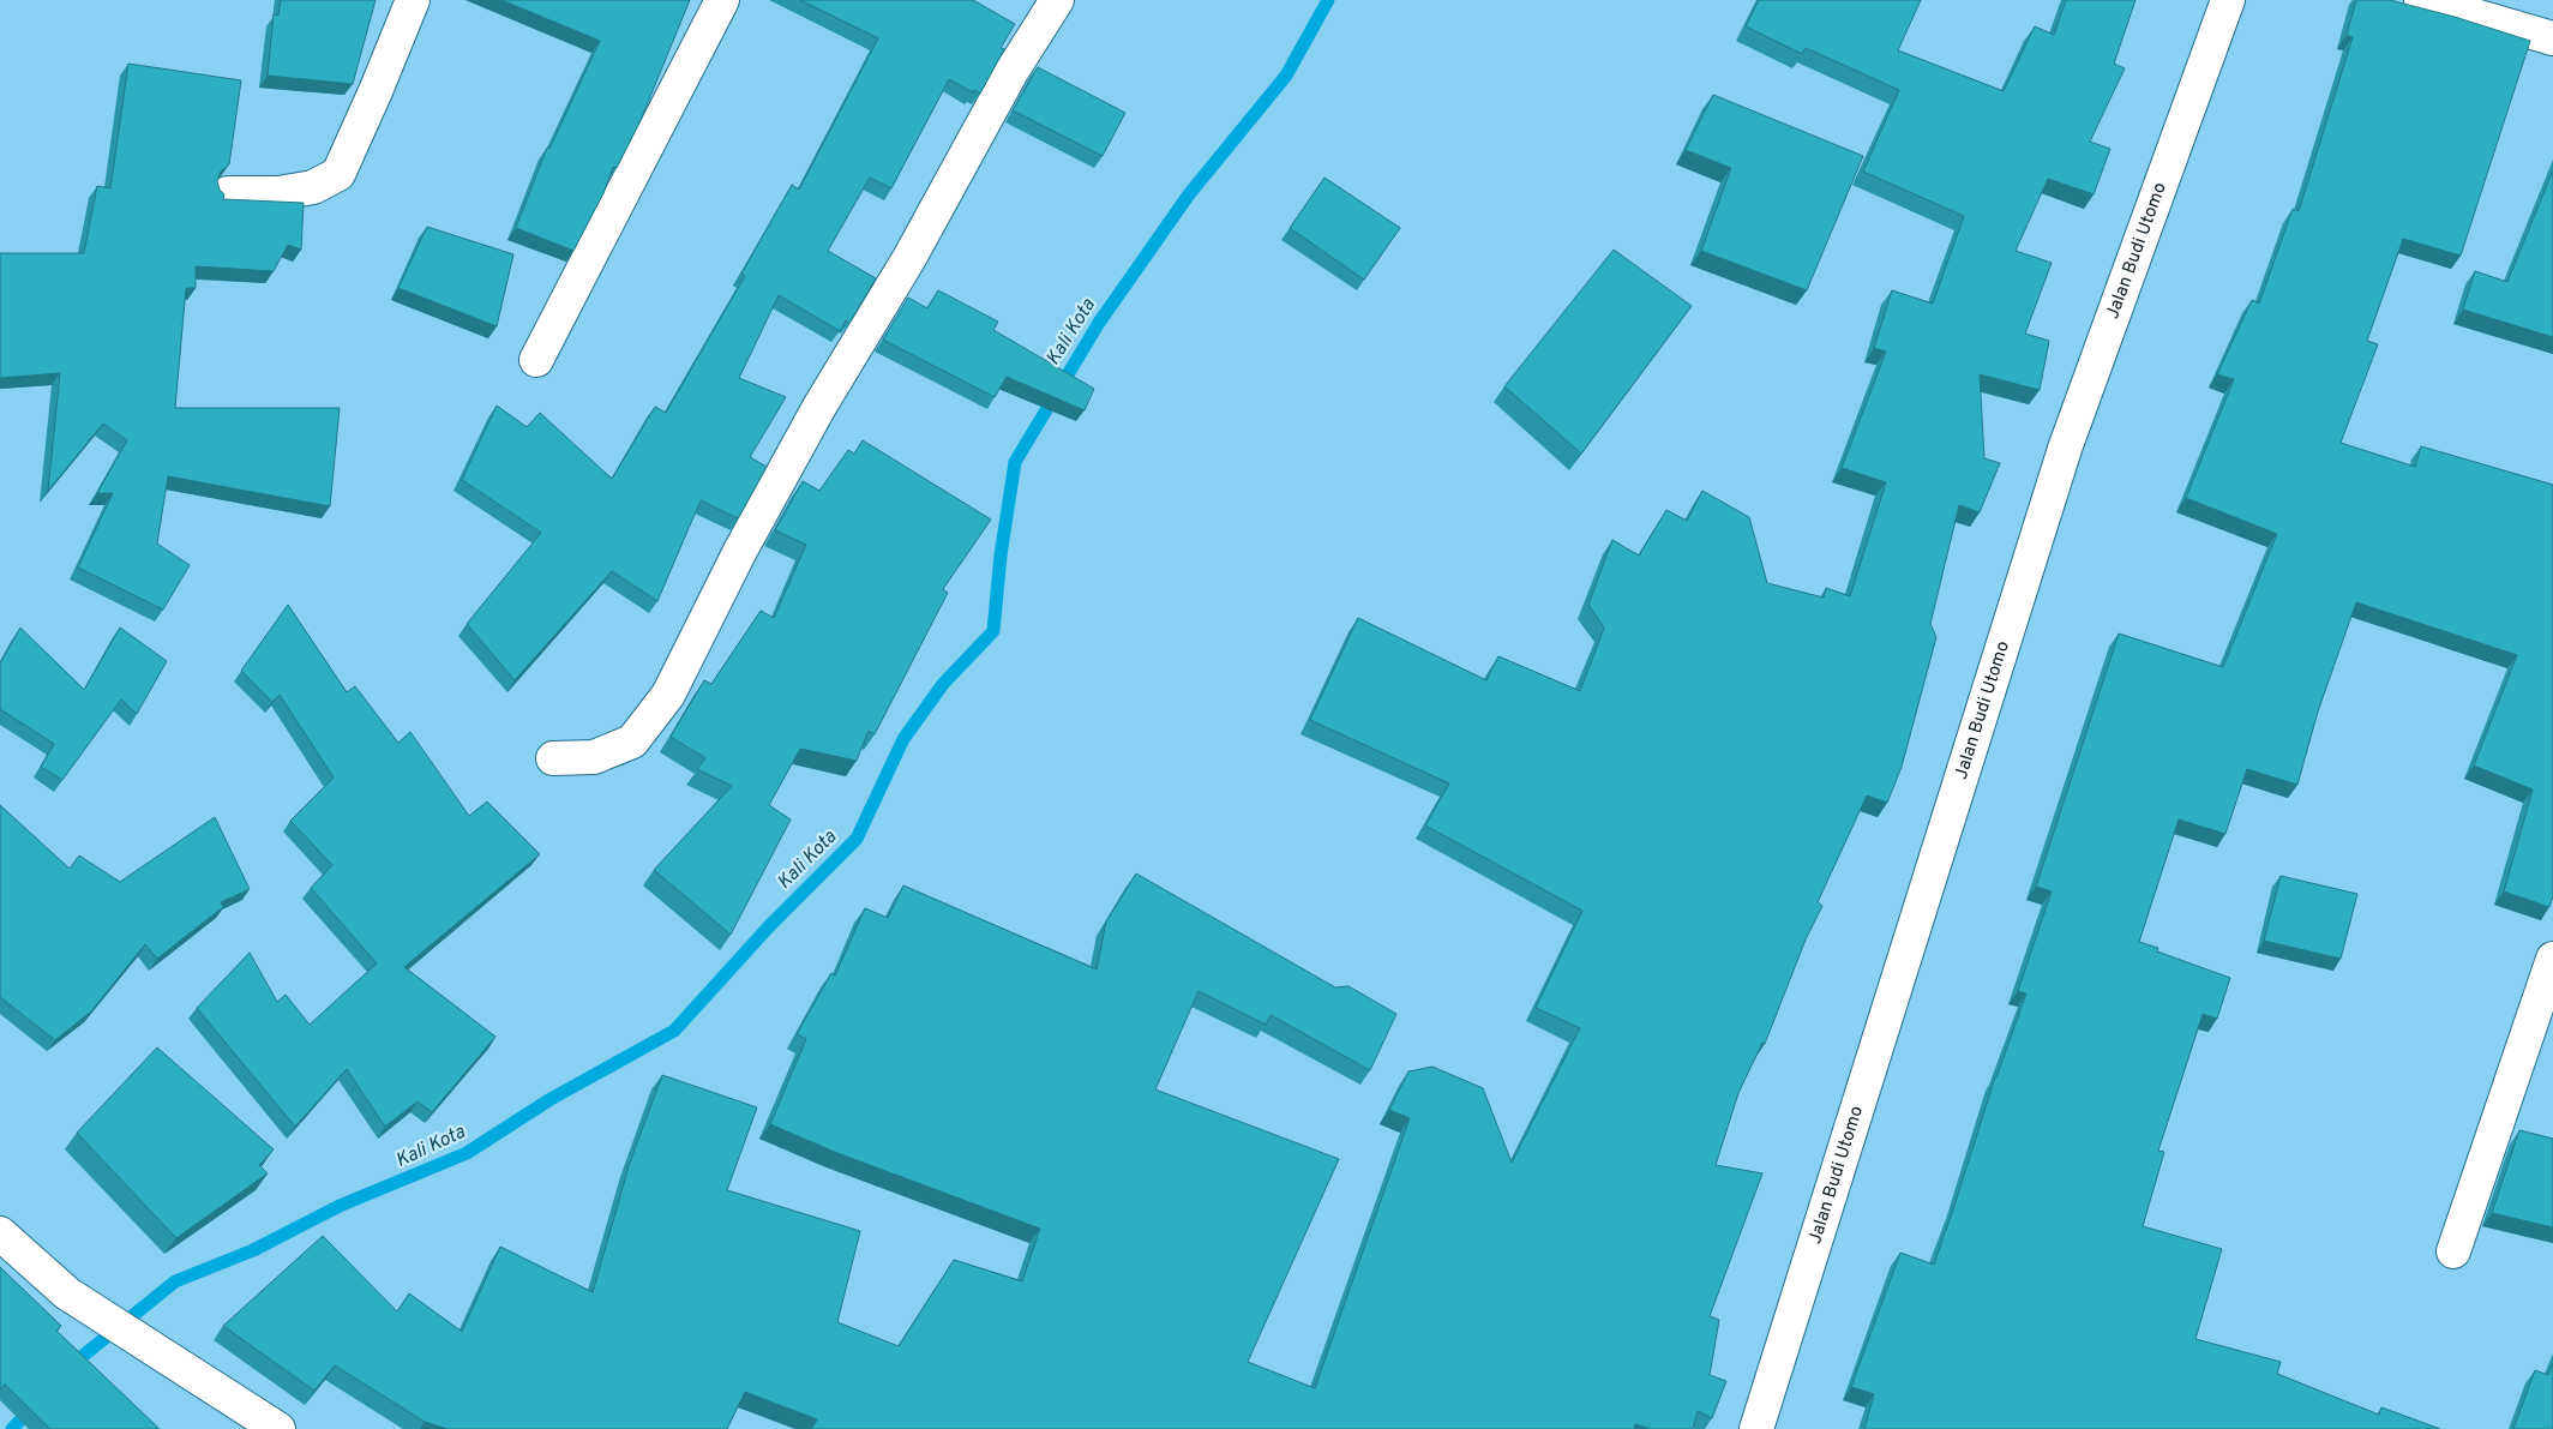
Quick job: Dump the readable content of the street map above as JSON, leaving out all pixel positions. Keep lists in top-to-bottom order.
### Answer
{
  "streets": {
    "street": ["Jalan Budi Utomo"]
  },
  "water": ["Kali Kota"]
}
